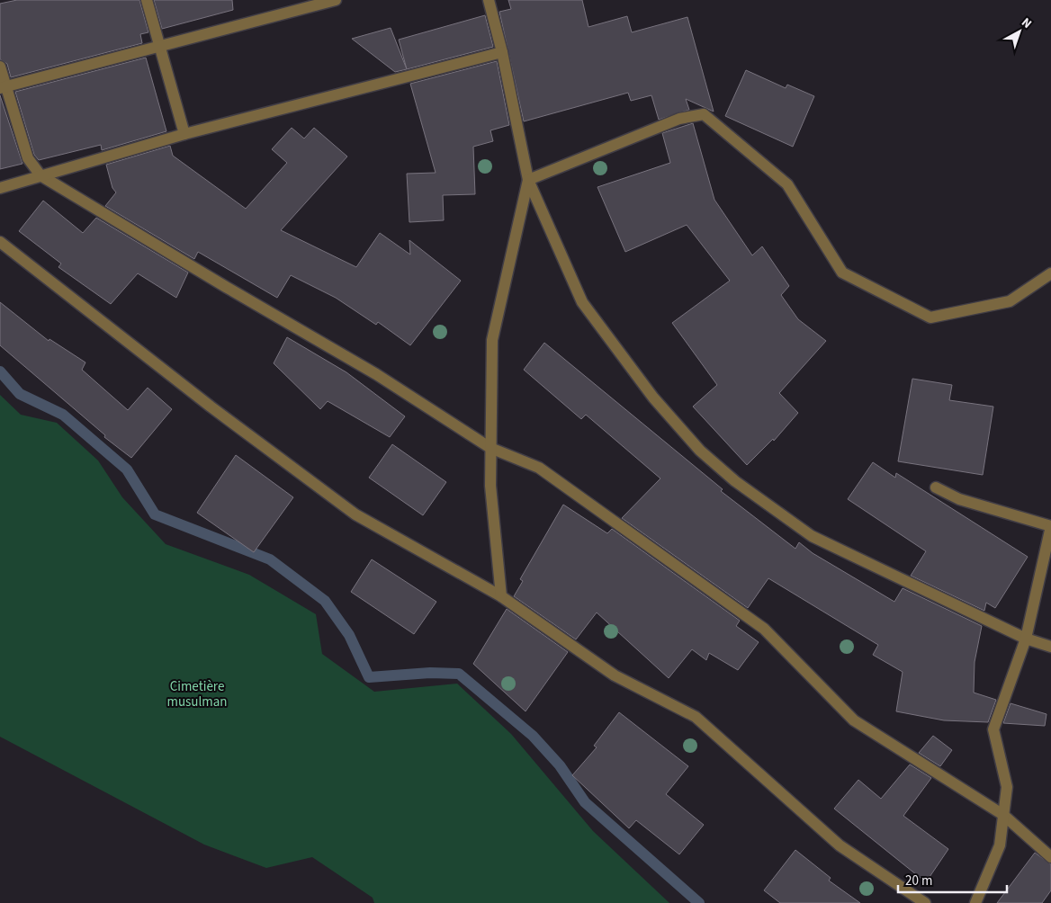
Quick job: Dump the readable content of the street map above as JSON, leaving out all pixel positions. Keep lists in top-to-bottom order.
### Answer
{
  "parks": ["Cimetière musulman"],
  "scale_bar": "20 m",
  "north": "top right"
}
